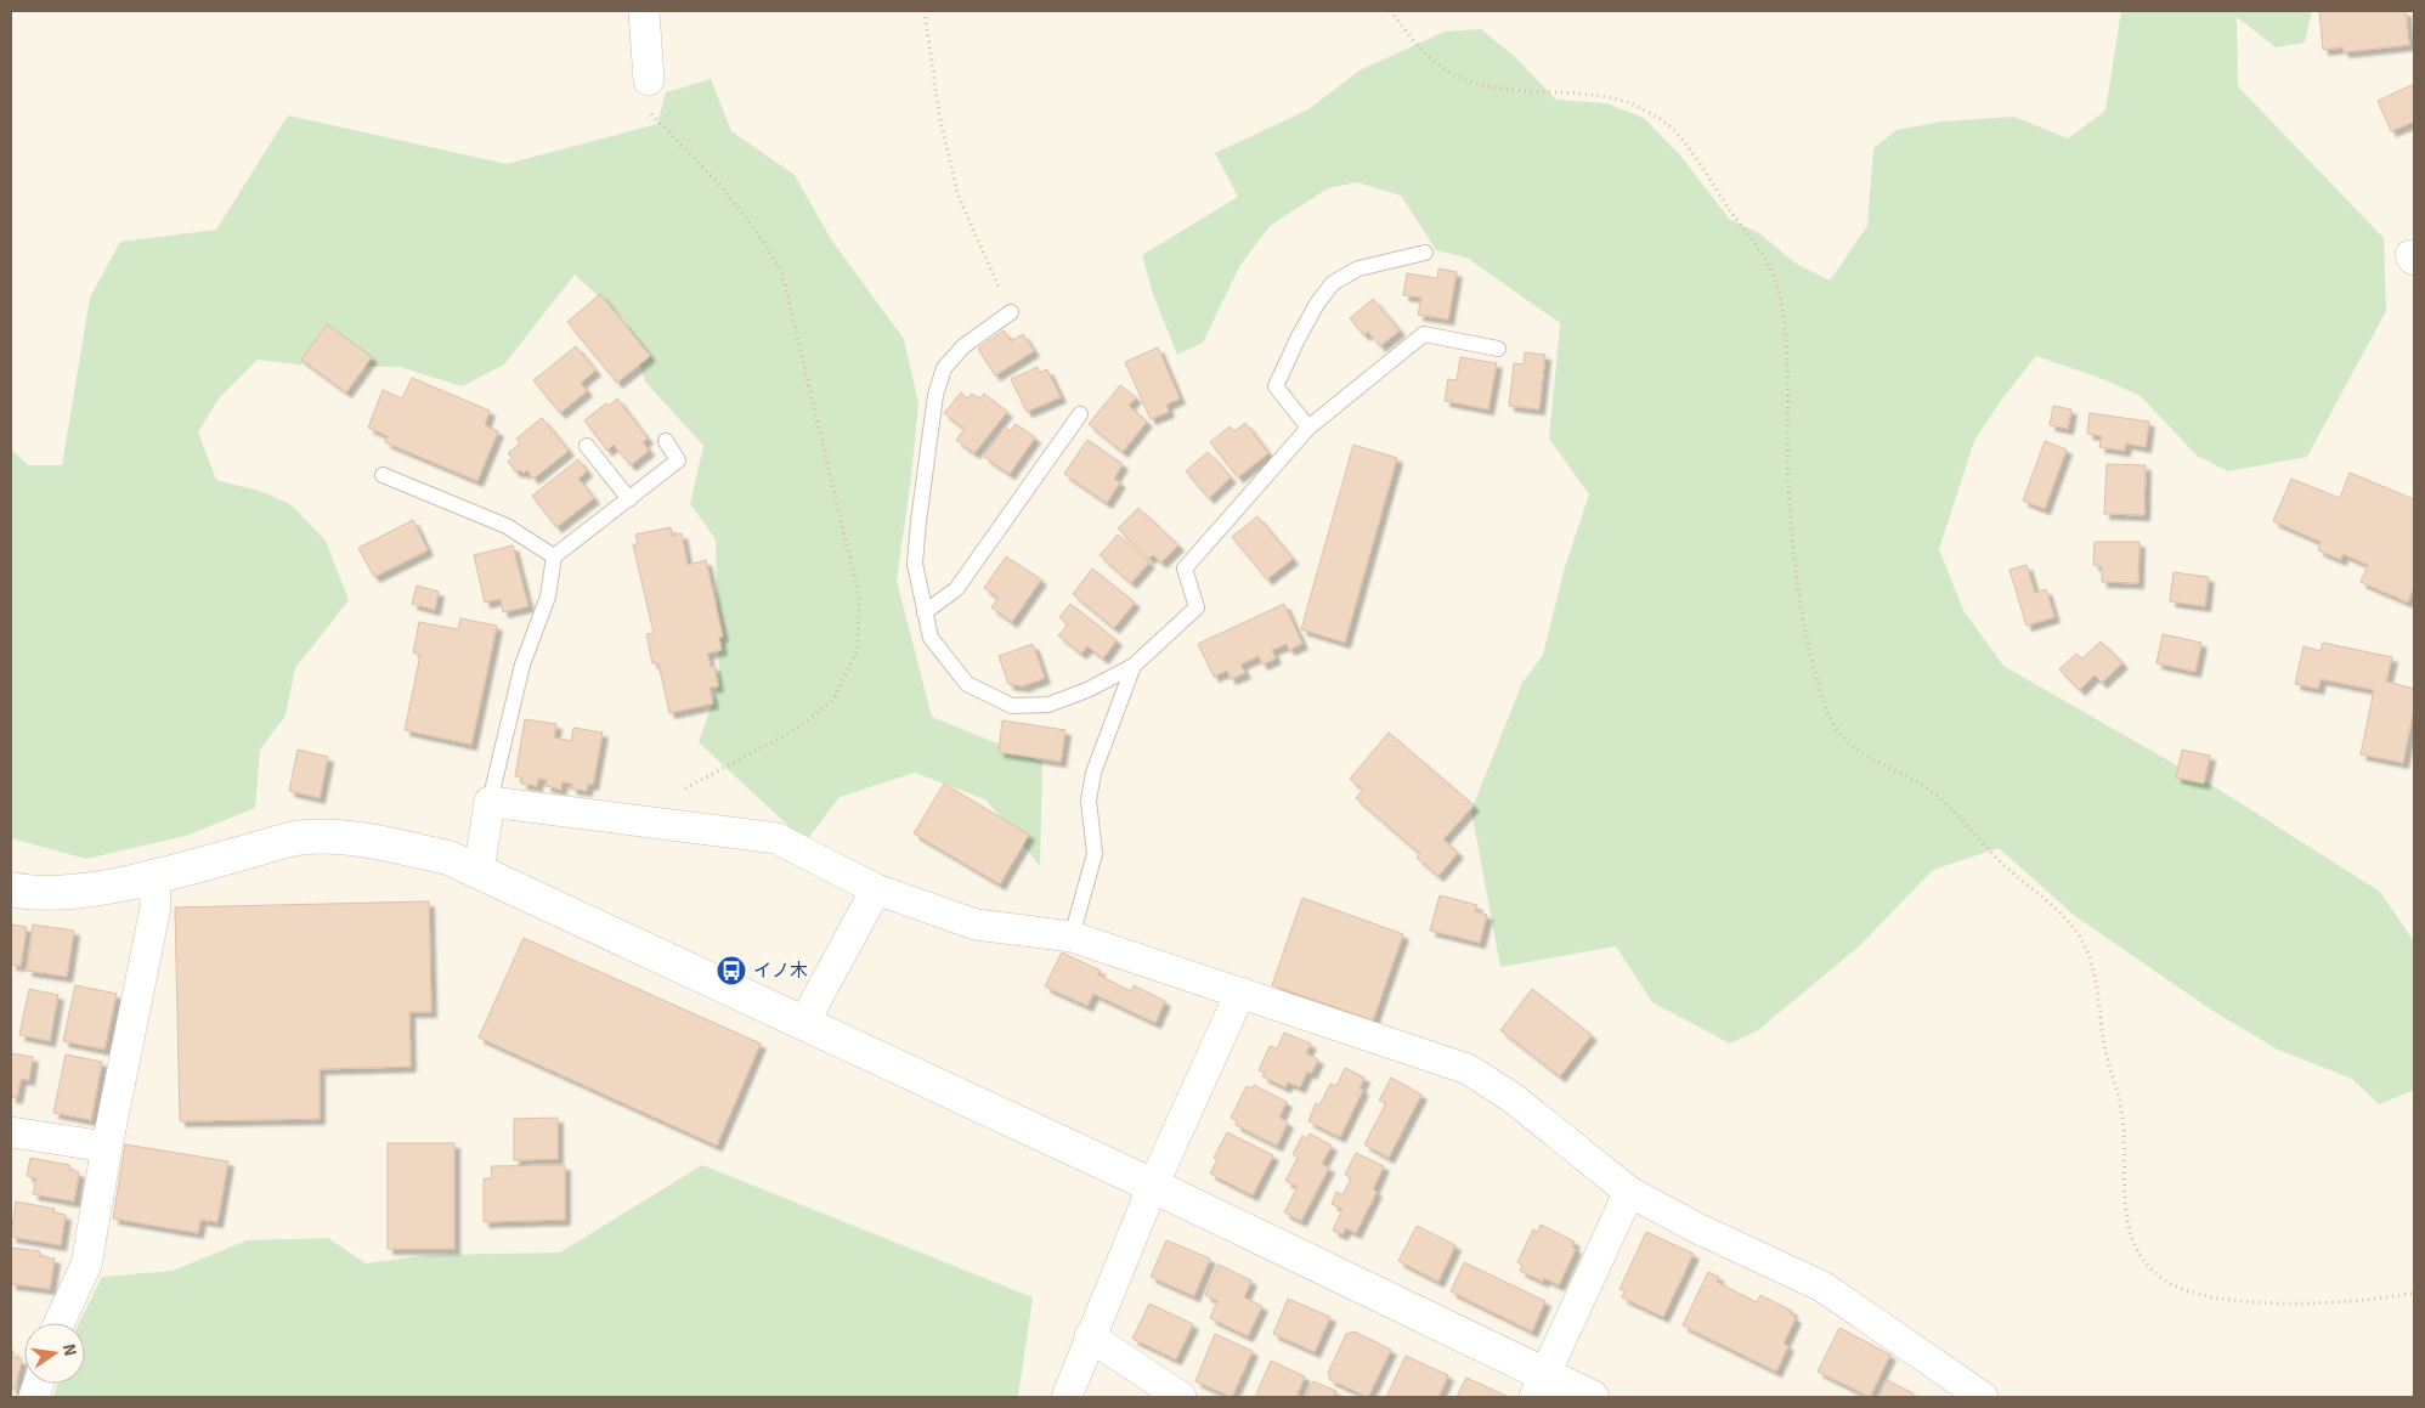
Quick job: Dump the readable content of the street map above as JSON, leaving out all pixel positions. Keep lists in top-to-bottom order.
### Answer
{
  "places": {
    "bus stop": ["イノ木"]
  },
  "north": "right"
}
